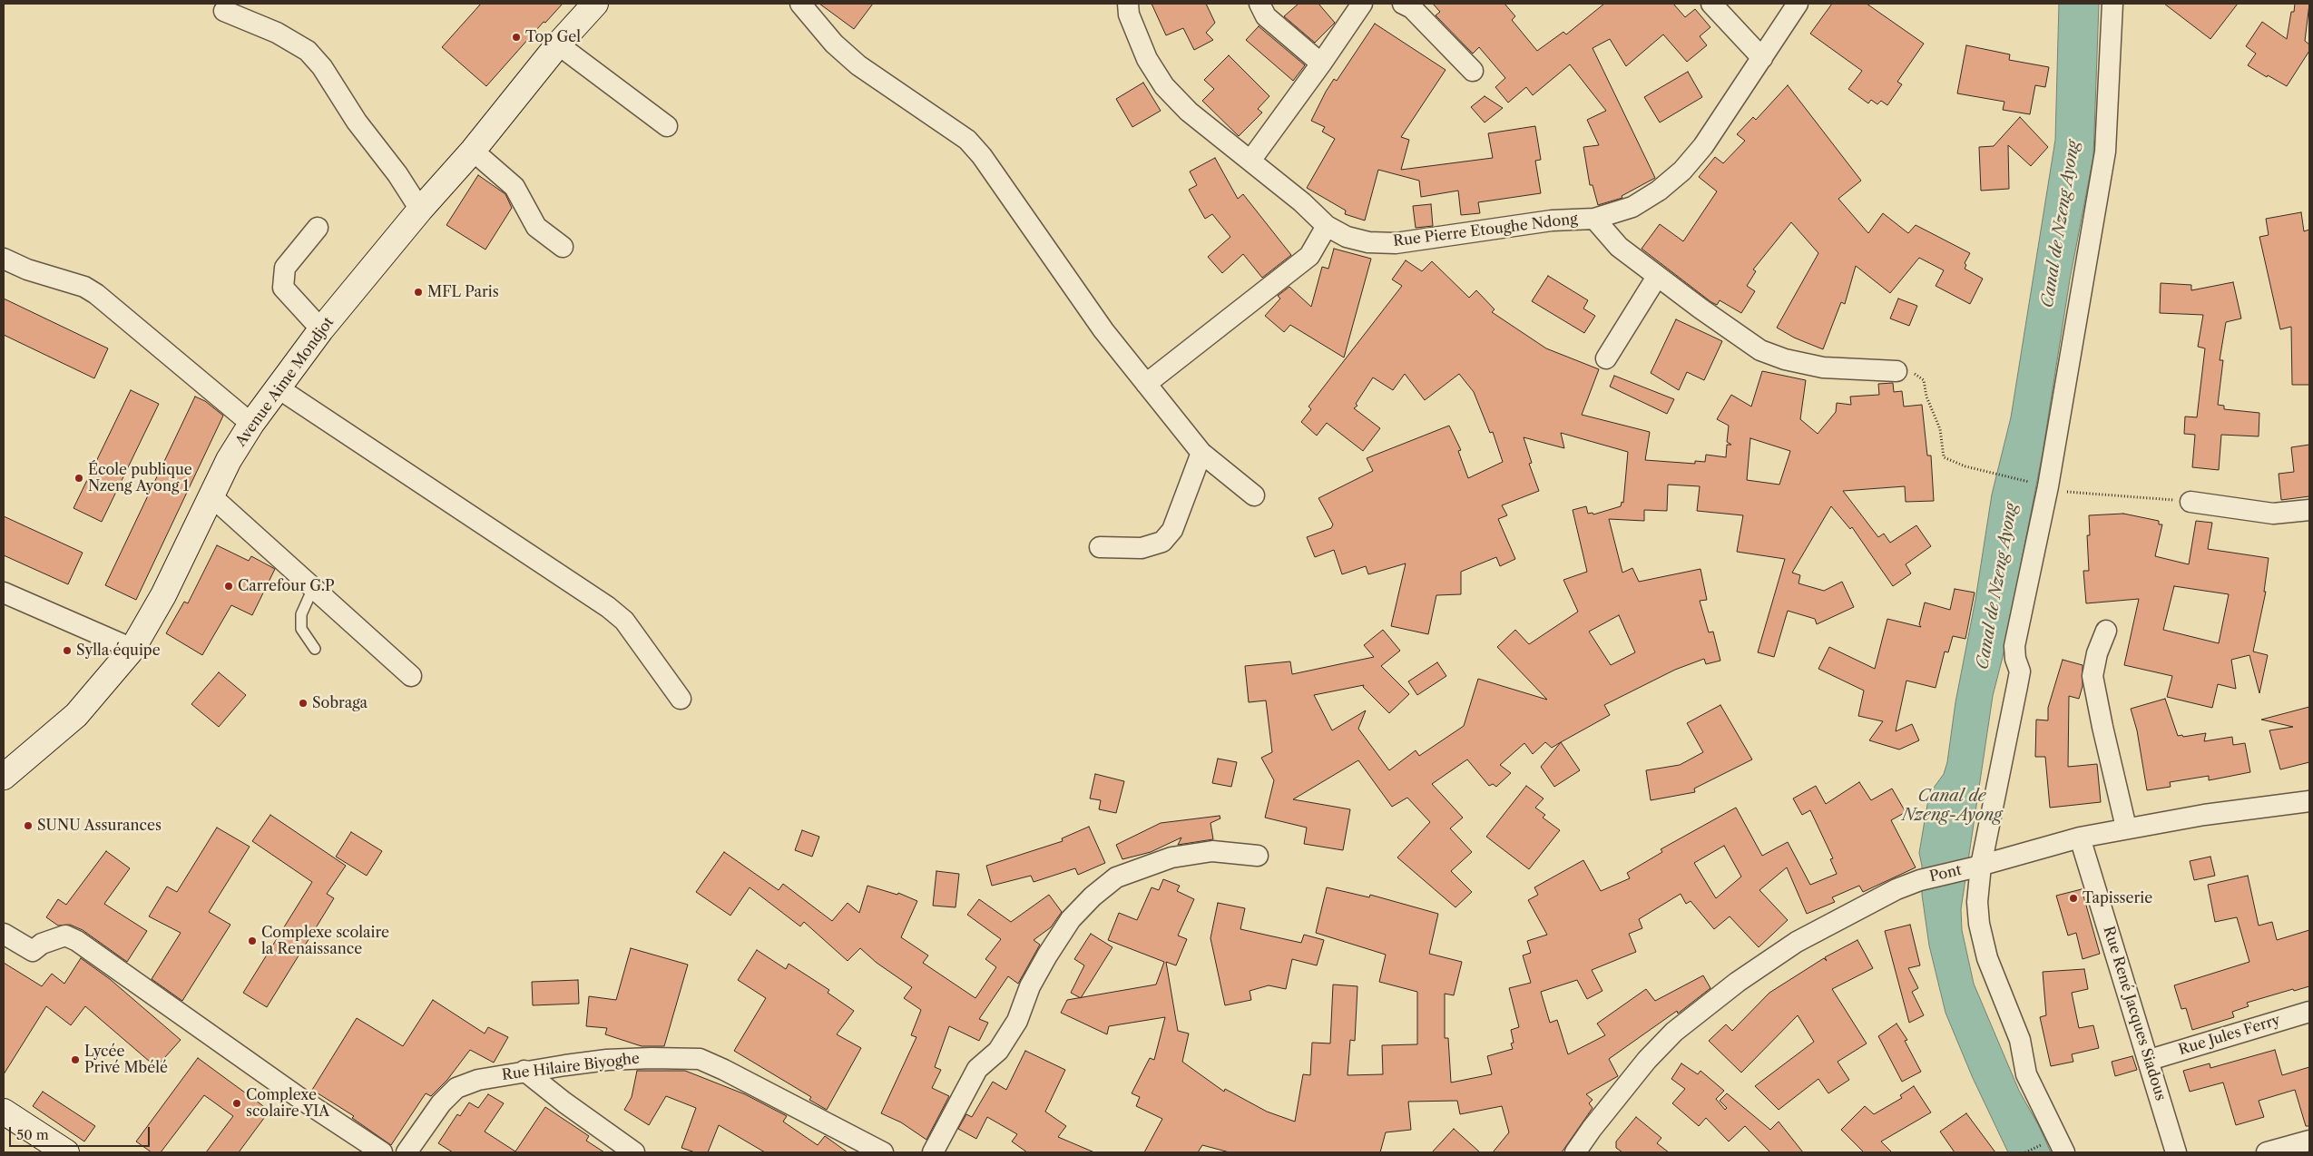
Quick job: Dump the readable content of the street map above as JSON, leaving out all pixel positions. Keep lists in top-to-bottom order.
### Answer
{
  "streets": {
    "main road": ["Avenue Aime Mondjot"],
    "street": [
      "Rue Pierre Etoughe Ndong",
      "Pont",
      "Rue René Jacques Siadous",
      "Rue Jules Ferry",
      "Rue Hilaire Biyoghe"
    ]
  },
  "crossings": [
    ["Pont", "Rue René Jacques Siadous"],
    ["Rue René Jacques Siadous", "Rue Jules Ferry"]
  ],
  "water": ["Canal de Nzeng Ayong", "Canal de Nzeng-Ayong"],
  "places": [
    "Top Gel",
    "MFL Paris",
    "École publique Nzeng Ayong 1",
    "Carrefour G.P",
    "Sylla équipe",
    "Sobraga",
    "SUNU Assurances",
    "Tapisserie",
    "Complexe scolaire la Renaissance",
    "Lycée Privé Mbélé",
    "Complexe scolaire YIA"
  ],
  "scale_bar": "50 m"
}
